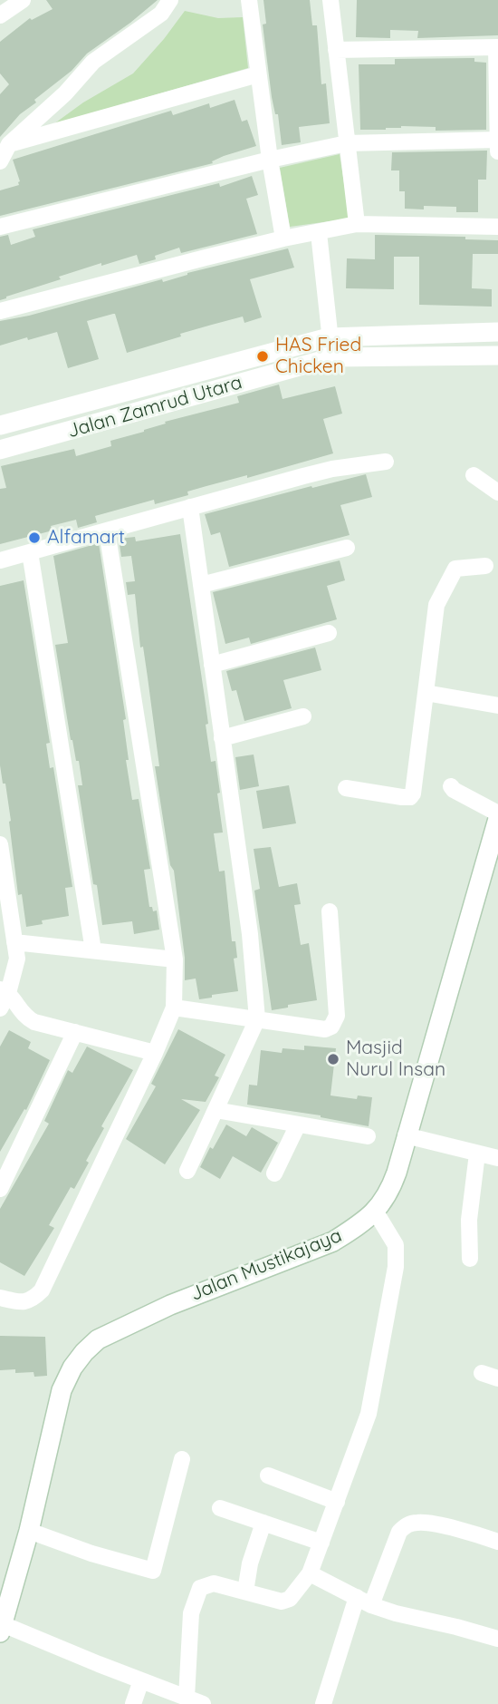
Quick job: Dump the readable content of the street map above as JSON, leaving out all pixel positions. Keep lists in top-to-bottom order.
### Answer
{
  "streets": {
    "main road": ["Jalan Zamrud Utara", "Jalan Mustikajaya"]
  },
  "places": ["HAS Fried Chicken", "Alfamart", "Masjid Nurul Insan"]
}
